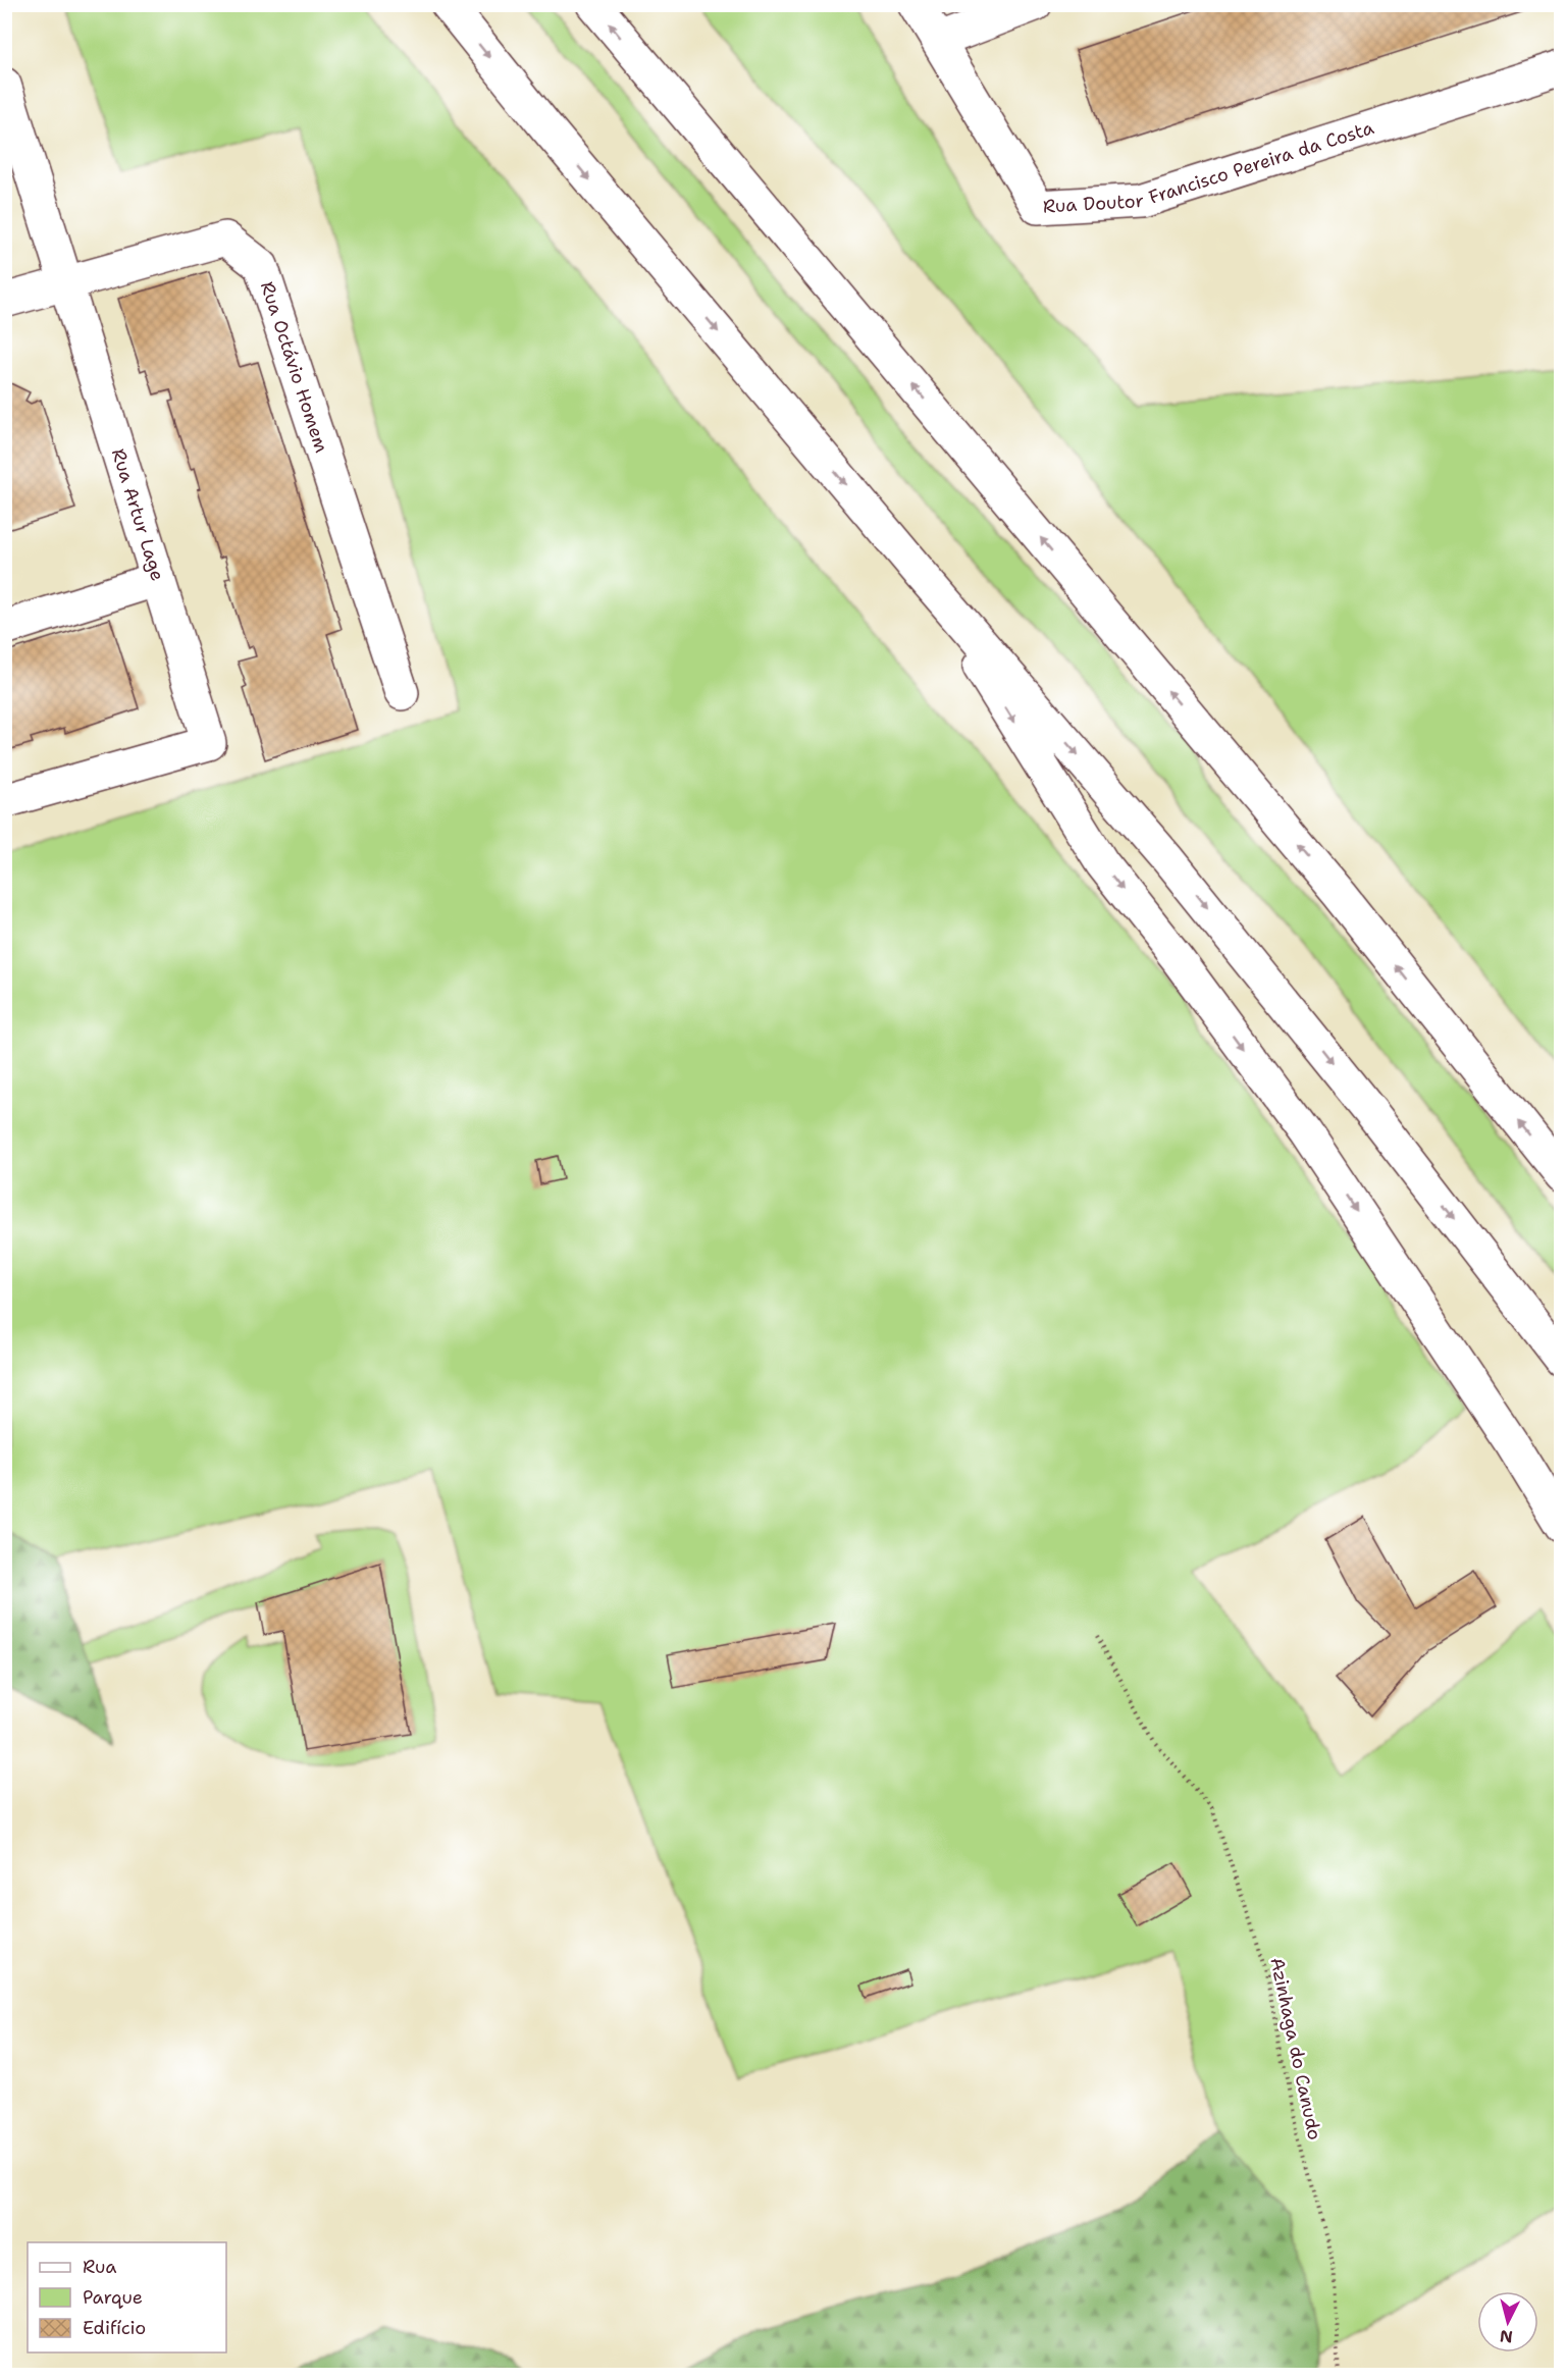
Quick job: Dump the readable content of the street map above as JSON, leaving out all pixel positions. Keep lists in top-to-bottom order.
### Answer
{
  "streets": {
    "main road": ["Rua Doutor Francisco Pereira da Costa", "Rua Octávio Homem", "Rua Artur Lage"],
    "path": ["Azinhaga do Canudo"]
  },
  "crossings": [
    ["Rua Octávio Homem", "Rua Artur Lage"]
  ],
  "legend": ["Rua", "Parque", "Edifício"],
  "north": "bottom"
}
